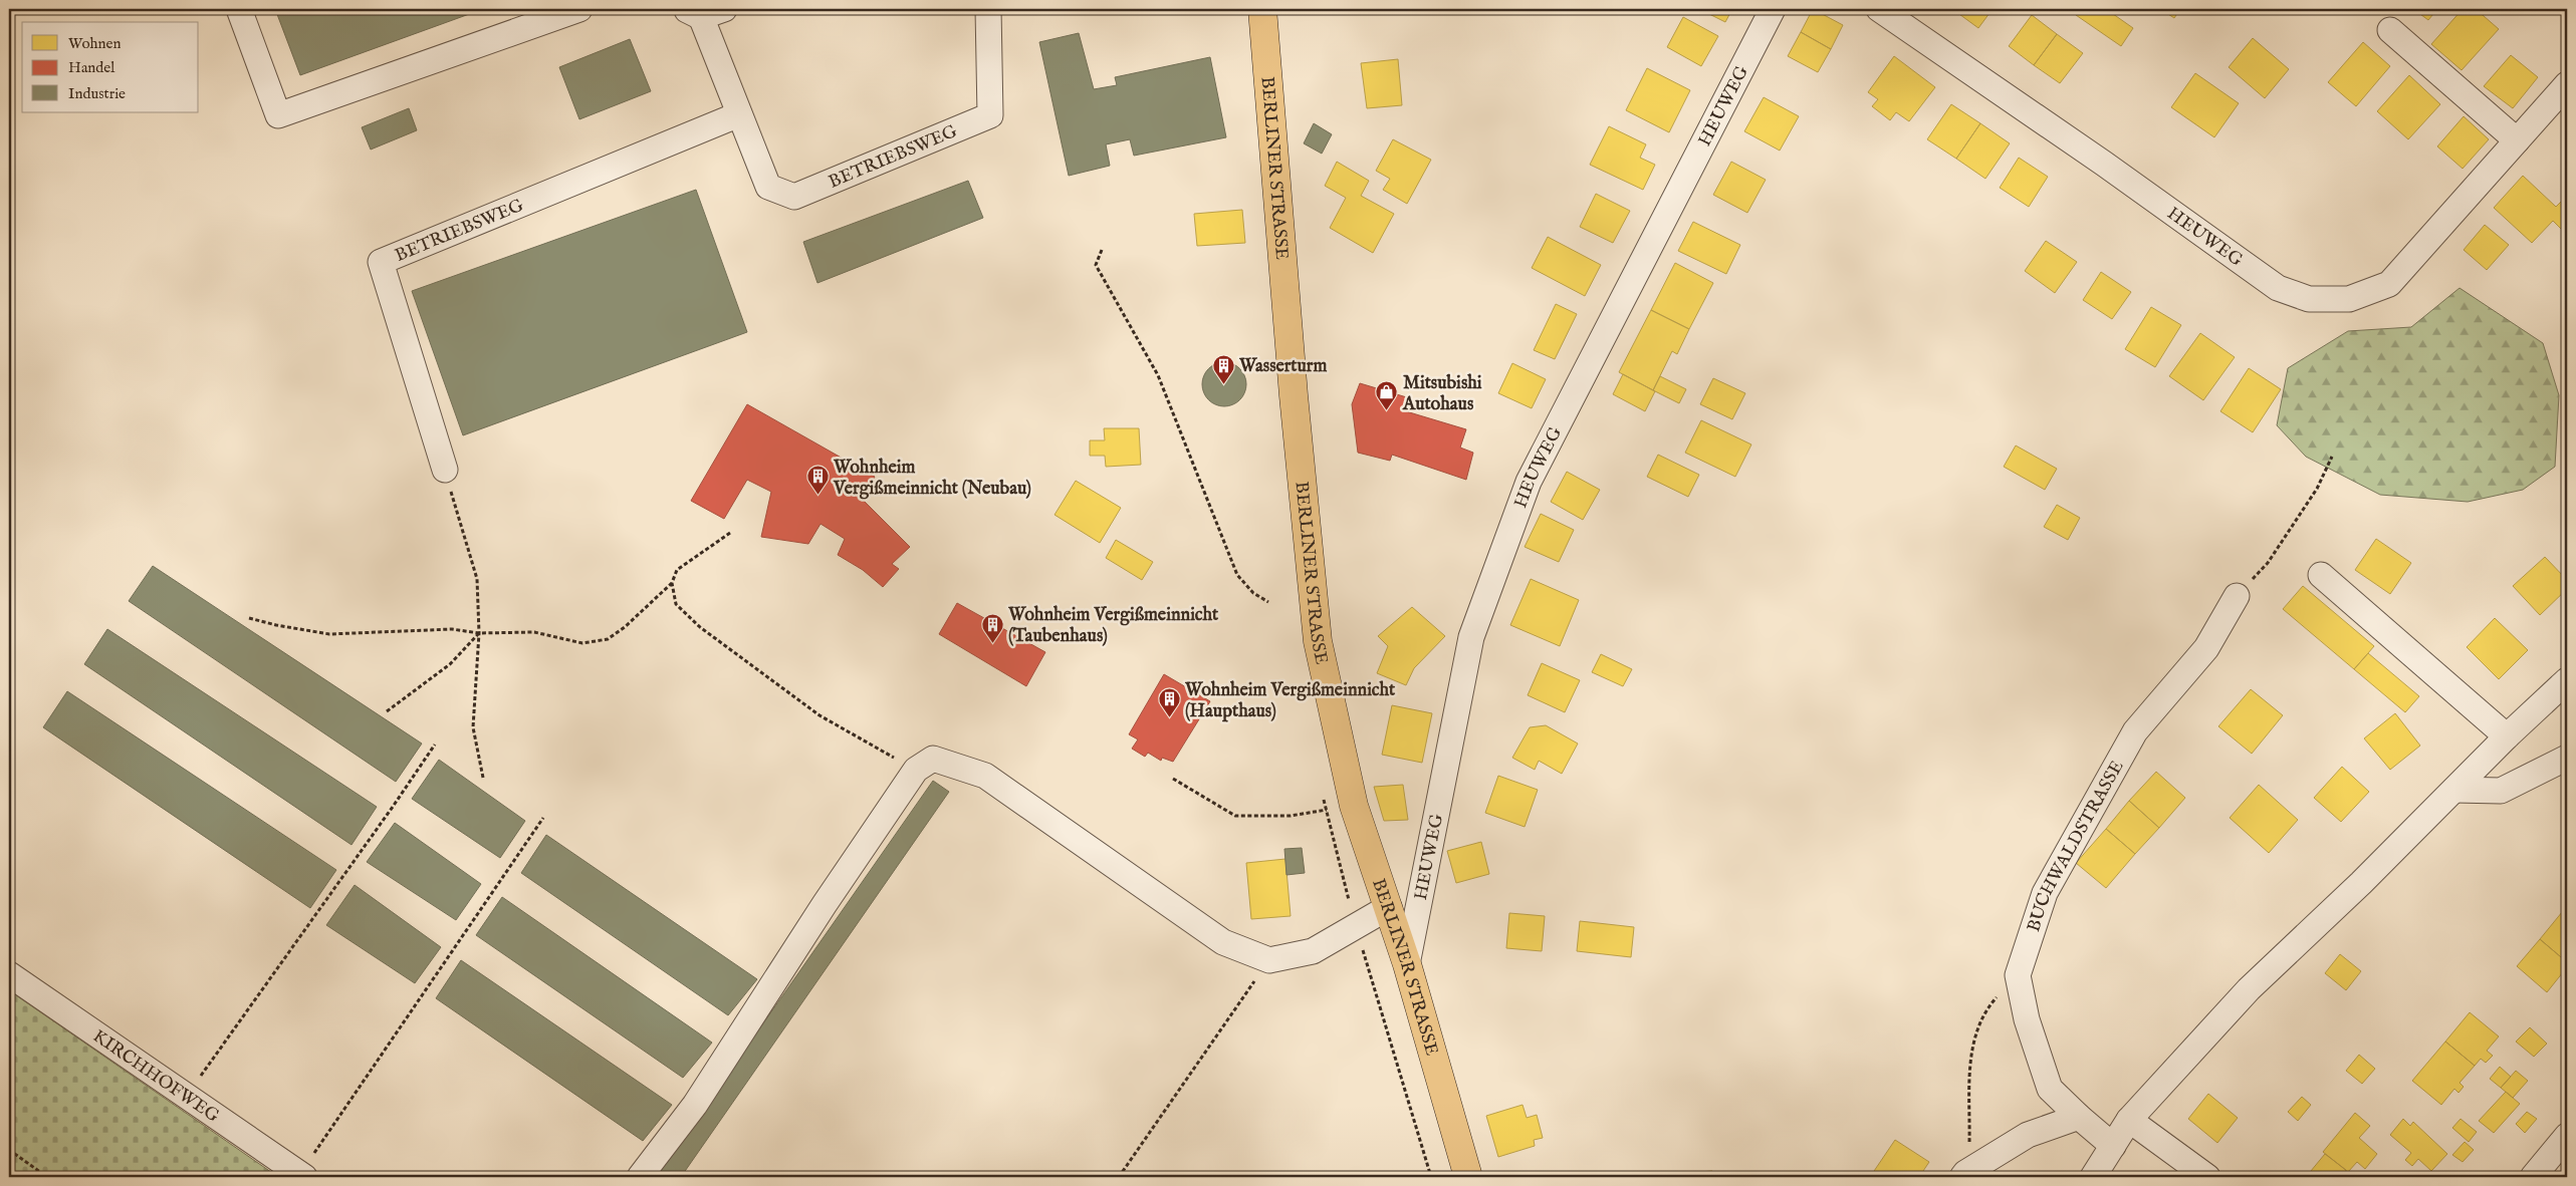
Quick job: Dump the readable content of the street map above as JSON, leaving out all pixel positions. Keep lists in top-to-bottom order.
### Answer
{
  "streets": {
    "main road": ["BERLINER STRASSE"],
    "street": [
      "HEUWEG",
      "BETRIEBSWEG",
      "BUCHWALDSTRASSE",
      "KIRCHHOFWEG"
    ]
  },
  "crossings": [
    ["HEUWEG", "BERLINER STRASSE"]
  ],
  "places": {
    "building": [
      "Wasserturm",
      "Wohnheim Vergißmeinnicht (Neubau)",
      "Wohnheim Vergißmeinnicht (Taubenhaus)",
      "Wohnheim Vergißmeinnicht (Haupthaus)"
    ],
    "shop": ["Mitsubishi Autohaus"]
  },
  "legend": ["Wohnen", "Handel", "Industrie"]
}
